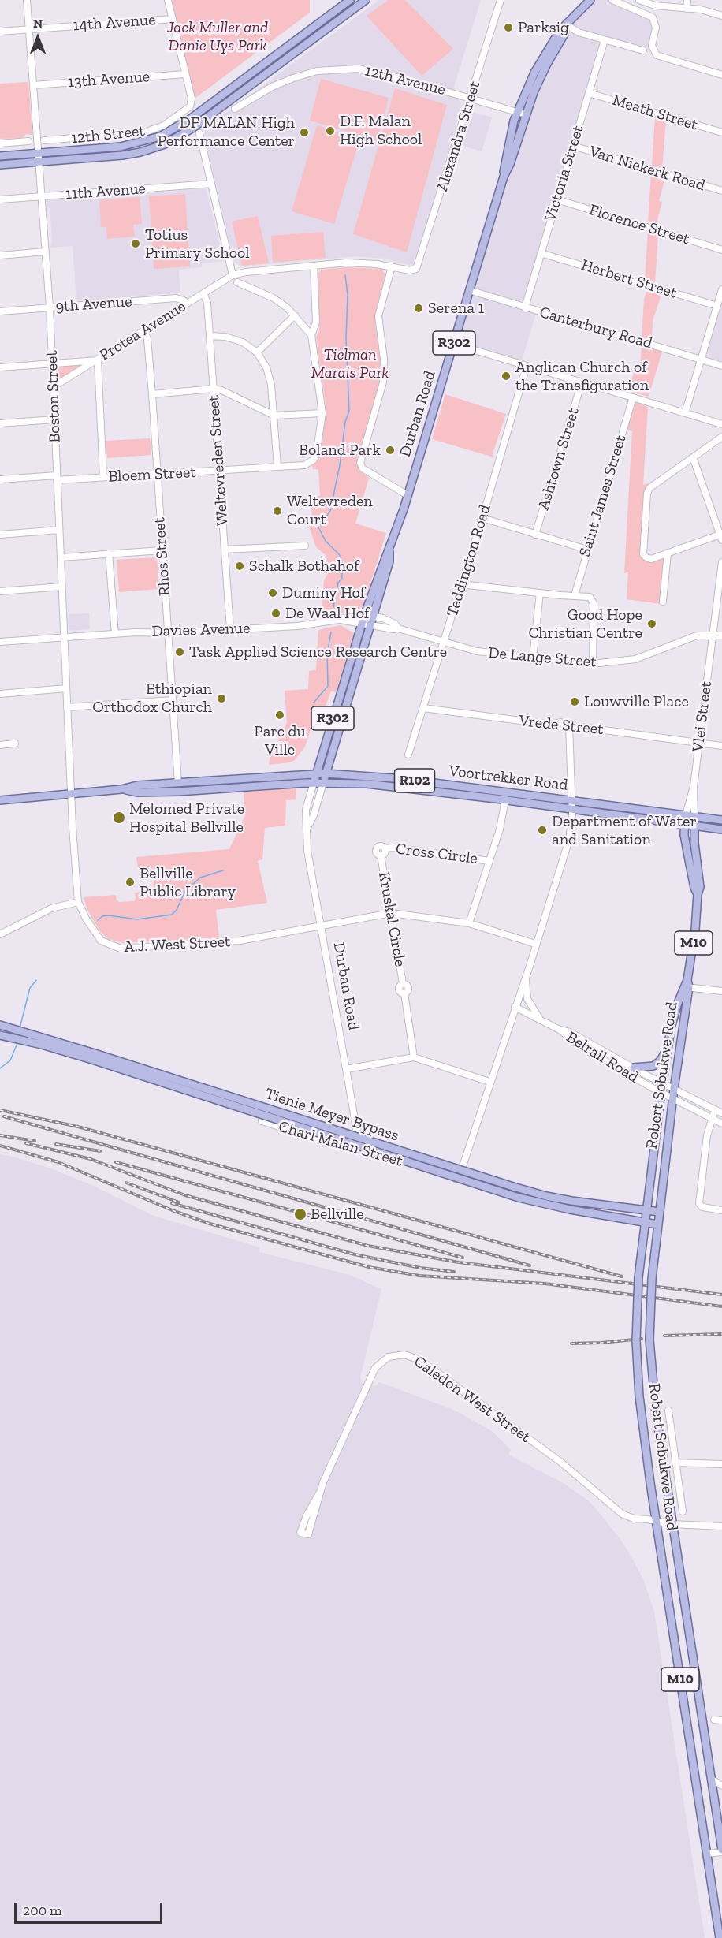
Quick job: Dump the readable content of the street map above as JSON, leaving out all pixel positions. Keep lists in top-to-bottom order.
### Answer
{
  "streets": {
    "main road": [
      "R302",
      "Durban Road",
      "Voortrekker Road",
      "R102",
      "M10",
      "Robert Sobukwe Road",
      "Tienie Meyer Bypass"
    ],
    "street": [
      "14th Avenue",
      "13th Avenue",
      "12th Avenue",
      "Meath Street",
      "12th Street",
      "Alexandra Street",
      "Van Niekerk Road",
      "Victoria Street",
      "11th Avenue",
      "Florence Street",
      "Herbert Street",
      "9th Avenue",
      "Canterbury Road",
      "Protea Avenue",
      "Boston Street",
      "Ashtown Street",
      "Weltevreden Street",
      "Bloem Street",
      "Saint James Street",
      "Rhos Street",
      "Teddington Road",
      "Davies Avenue",
      "De Lange Street",
      "Vlei Street",
      "Vrede Street",
      "Cross Circle",
      "Kruskal Circle",
      "A.J. West Street",
      "Belrail Road",
      "Charl Malan Street",
      "Caledon West Street"
    ]
  },
  "crossings": [
    ["14th Avenue", "Boston Street"],
    ["13th Avenue", "12th Street"],
    ["13th Avenue", "Boston Street"],
    ["12th Avenue", "Alexandra Street"],
    ["12th Avenue", "Durban Road"],
    ["Meath Street", "Victoria Street"],
    ["Van Niekerk Road", "Victoria Street"],
    ["Victoria Street", "Florence Street"],
    ["Victoria Street", "Herbert Street"],
    ["Victoria Street", "Canterbury Road"],
    ["11th Avenue", "Boston Street"],
    ["9th Avenue", "Protea Avenue"],
    ["9th Avenue", "Boston Street"],
    ["Canterbury Road", "Durban Road"],
    ["Protea Avenue", "Boston Street"],
    ["Protea Avenue", "Weltevreden Street"],
    ["Protea Avenue", "Rhos Street"],
    ["Boston Street", "Bloem Street"],
    ["Boston Street", "Davies Avenue"],
    ["Boston Street", "Voortrekker Road"],
    ["Boston Street", "A.J. West Street"],
    ["Durban Road", "Davies Avenue"],
    ["Durban Road", "De Lange Street"],
    ["Durban Road", "Voortrekker Road"],
    ["Durban Road", "A.J. West Street"],
    ["Durban Road", "Charl Malan Street"],
    ["Weltevreden Street", "Bloem Street"],
    ["Weltevreden Street", "Davies Avenue"],
    ["Bloem Street", "Rhos Street"],
    ["Rhos Street", "Davies Avenue"],
    ["Rhos Street", "Voortrekker Road"],
    ["Teddington Road", "De Lange Street"],
    ["Teddington Road", "Vrede Street"],
    ["Davies Avenue", "De Lange Street"],
    ["De Lange Street", "Vlei Street"],
    ["Vlei Street", "Vrede Street"],
    ["Vlei Street", "Voortrekker Road"],
    ["Vlei Street", "Robert Sobukwe Road"],
    ["Voortrekker Road", "A.J. West Street"],
    ["Voortrekker Road", "Robert Sobukwe Road"],
    ["Cross Circle", "Kruskal Circle"],
    ["Kruskal Circle", "A.J. West Street"],
    ["Belrail Road", "Robert Sobukwe Road"],
    ["Robert Sobukwe Road", "Tienie Meyer Bypass"],
    ["Robert Sobukwe Road", "Caledon West Street"]
  ],
  "parks": ["Jack Muller and Danie Uys Park", "Tielman Marais Park"],
  "places": [
    "Parksig",
    "D.F. Malan High School",
    "DF MALAN High Performance Center",
    "Totius Primary School",
    "Serena 1",
    "Anglican Church of the Transfiguration",
    "Boland Park",
    "Weltevreden Court",
    "Schalk Bothahof",
    "Duminy Hof",
    "De Waal Hof",
    "Good Hope Christian Centre",
    "Task Applied Science Research Centre",
    "Ethiopian Orthodox Church",
    "Louwville Place",
    "Parc du Ville",
    "Melomed Private Hospital Bellville",
    "Department of Water and Sanitation",
    "Bellville Public Library",
    "Bellville"
  ],
  "scale_bar": "200 m",
  "north": "top"
}
